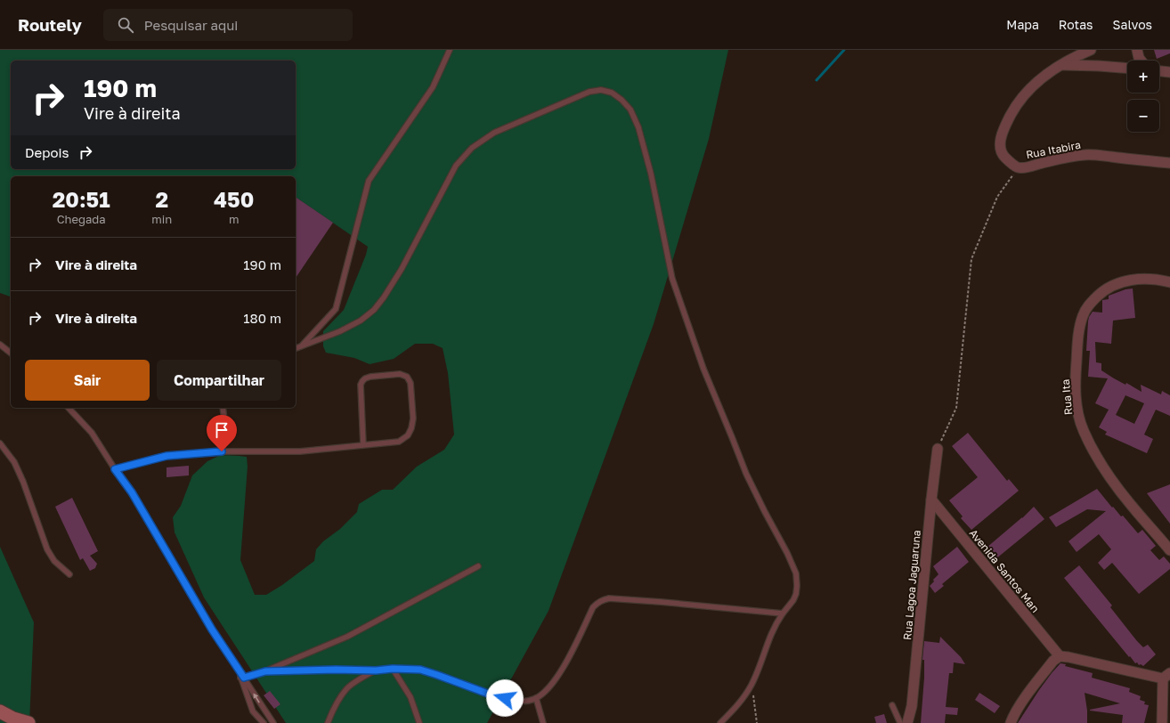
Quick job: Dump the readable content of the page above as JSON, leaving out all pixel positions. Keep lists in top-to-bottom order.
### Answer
{
  "streets": {
    "street": [
      "Rua Itabira",
      "Rua Ita",
      "Avenida Santos Man",
      "Rua Lagoa Jaguaruna"
    ]
  },
  "crossings": [
    ["Avenida Santos Man", "Rua Lagoa Jaguaruna"]
  ],
  "page": {
    "header": "Routely",
    "search": "Pesquisar aqui",
    "nav": ["Mapa", "Rotas", "Salvos"],
    "map_buttons": ["+", "−"],
    "turn": ["190 m", "Vire à direita"],
    "then": "Depois",
    "eta": [
      "20:51",
      "Chegada",
      "2",
      "min",
      "450",
      "m"
    ],
    "list": [
      {
        "name": "Vire à direita",
        "value": "190 m"
      },
      {
        "name": "Vire à direita",
        "value": "180 m"
      }
    ],
    "buttons": ["Sair", "Compartilhar"]
  }
}
